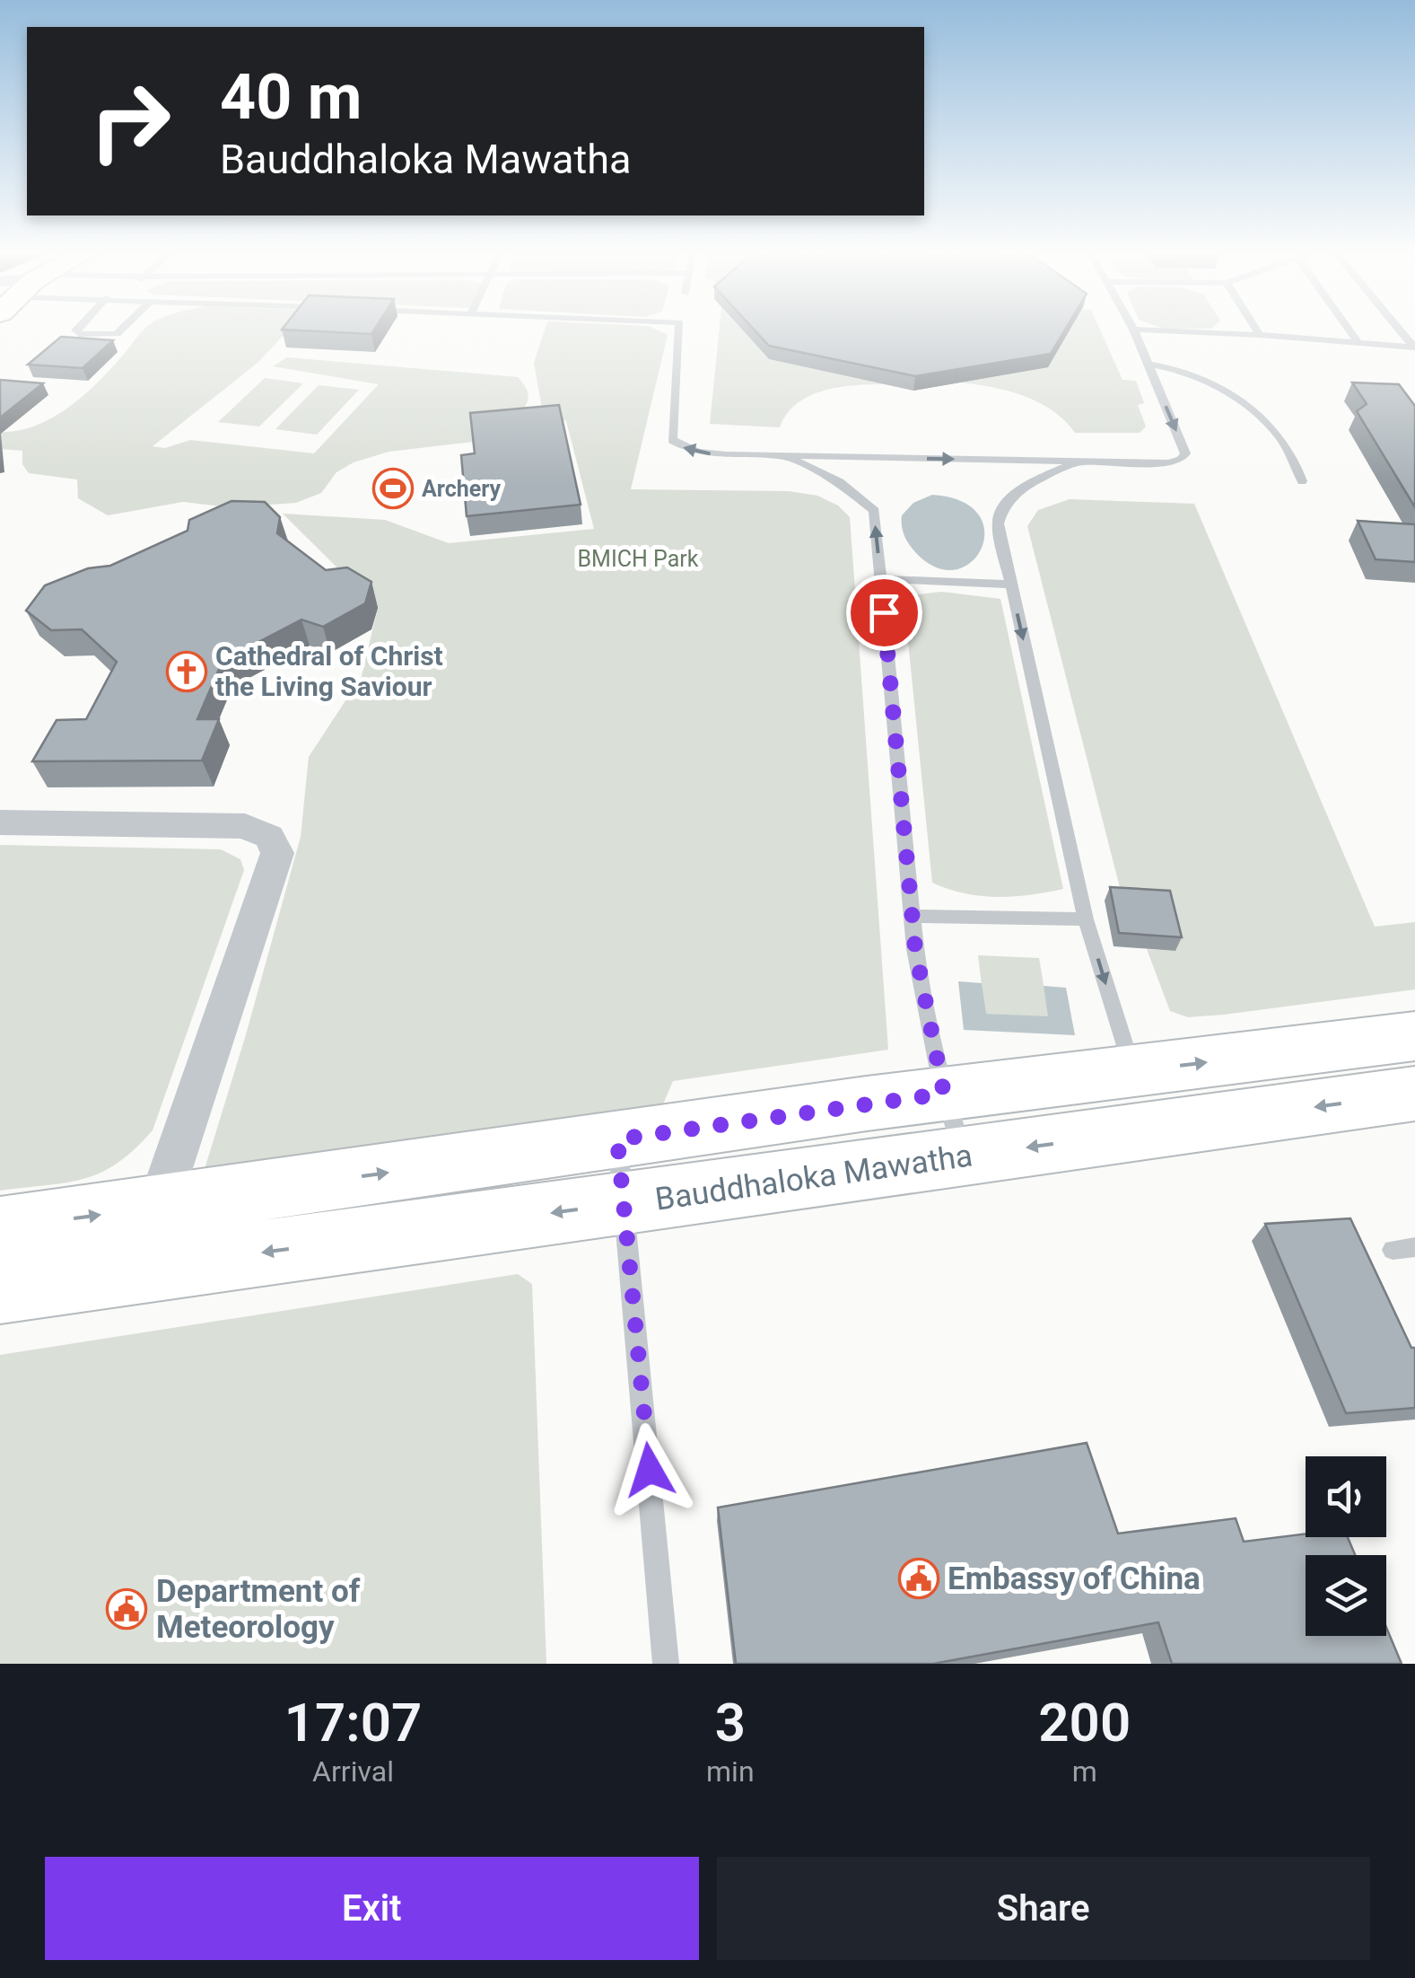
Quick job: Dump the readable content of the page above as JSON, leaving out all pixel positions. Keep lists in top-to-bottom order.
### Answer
{
  "streets": {
    "main road": ["Bauddhaloka Mawatha"]
  },
  "parks": ["BMICH Park"],
  "places": {
    "sports": ["Archery"],
    "church": ["Cathedral of Christ the Living Saviour"],
    "public building": ["Embassy of China", "Department of Meteorology"]
  },
  "page": {
    "turn": ["40 m", "Bauddhaloka Mawatha"],
    "eta": [
      "17:07",
      "Arrival",
      "3",
      "min",
      "200",
      "m"
    ],
    "buttons": ["Exit", "Share"]
  }
}
